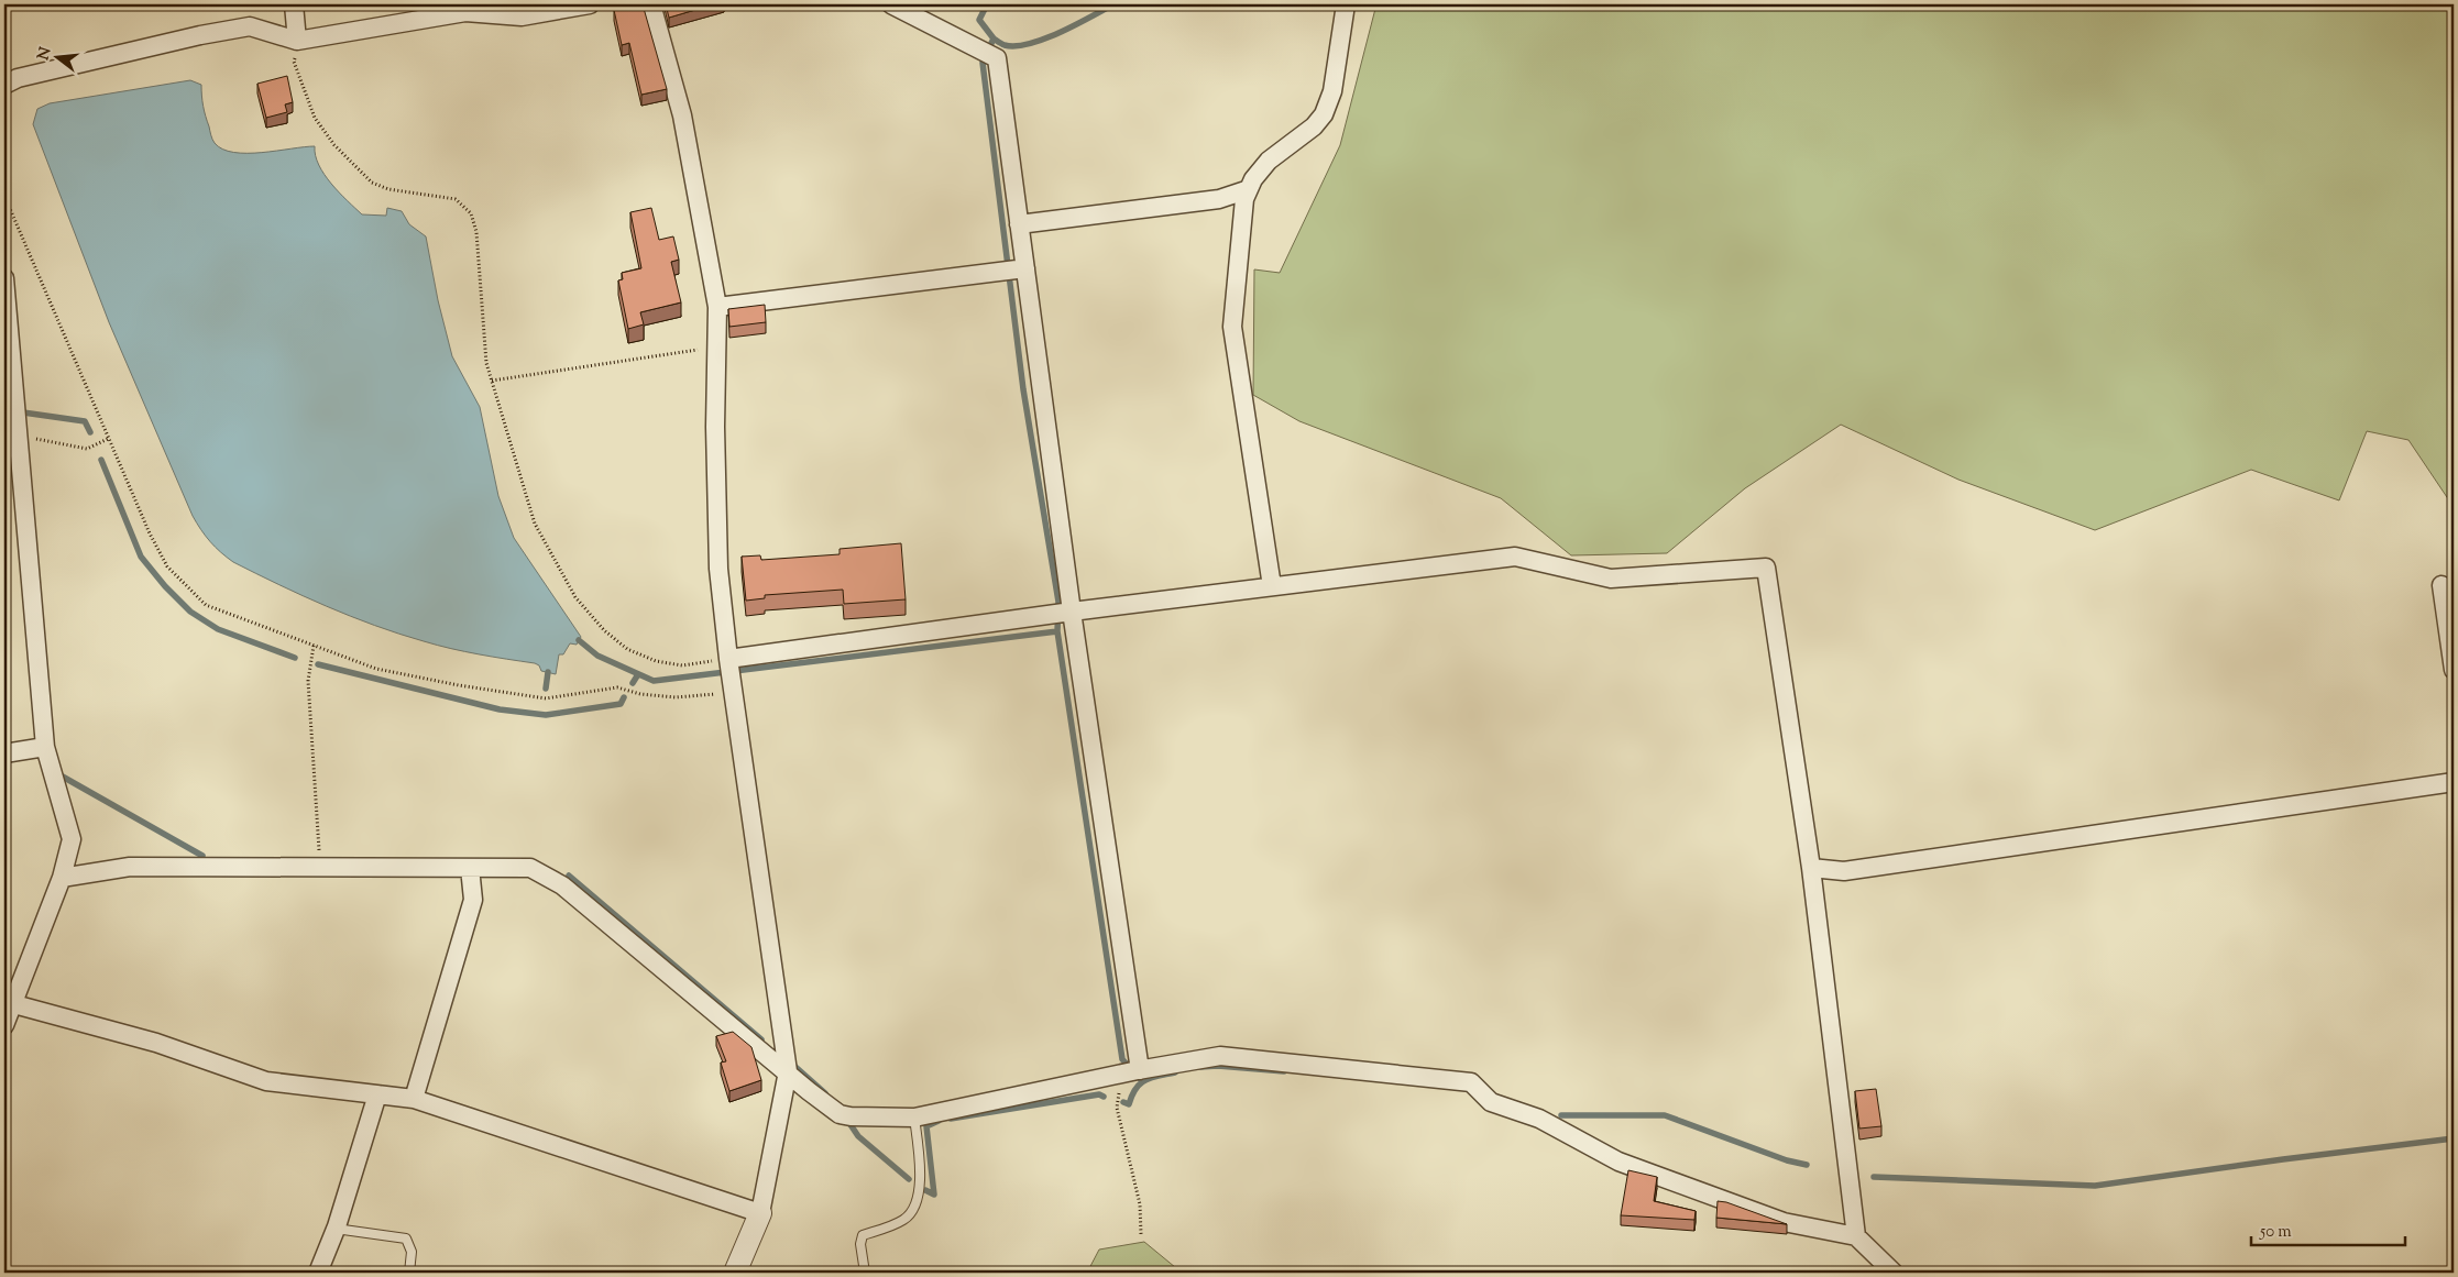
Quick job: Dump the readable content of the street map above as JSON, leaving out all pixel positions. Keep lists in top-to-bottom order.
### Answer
{
  "scale_bar": "50 m",
  "north": "left"
}
